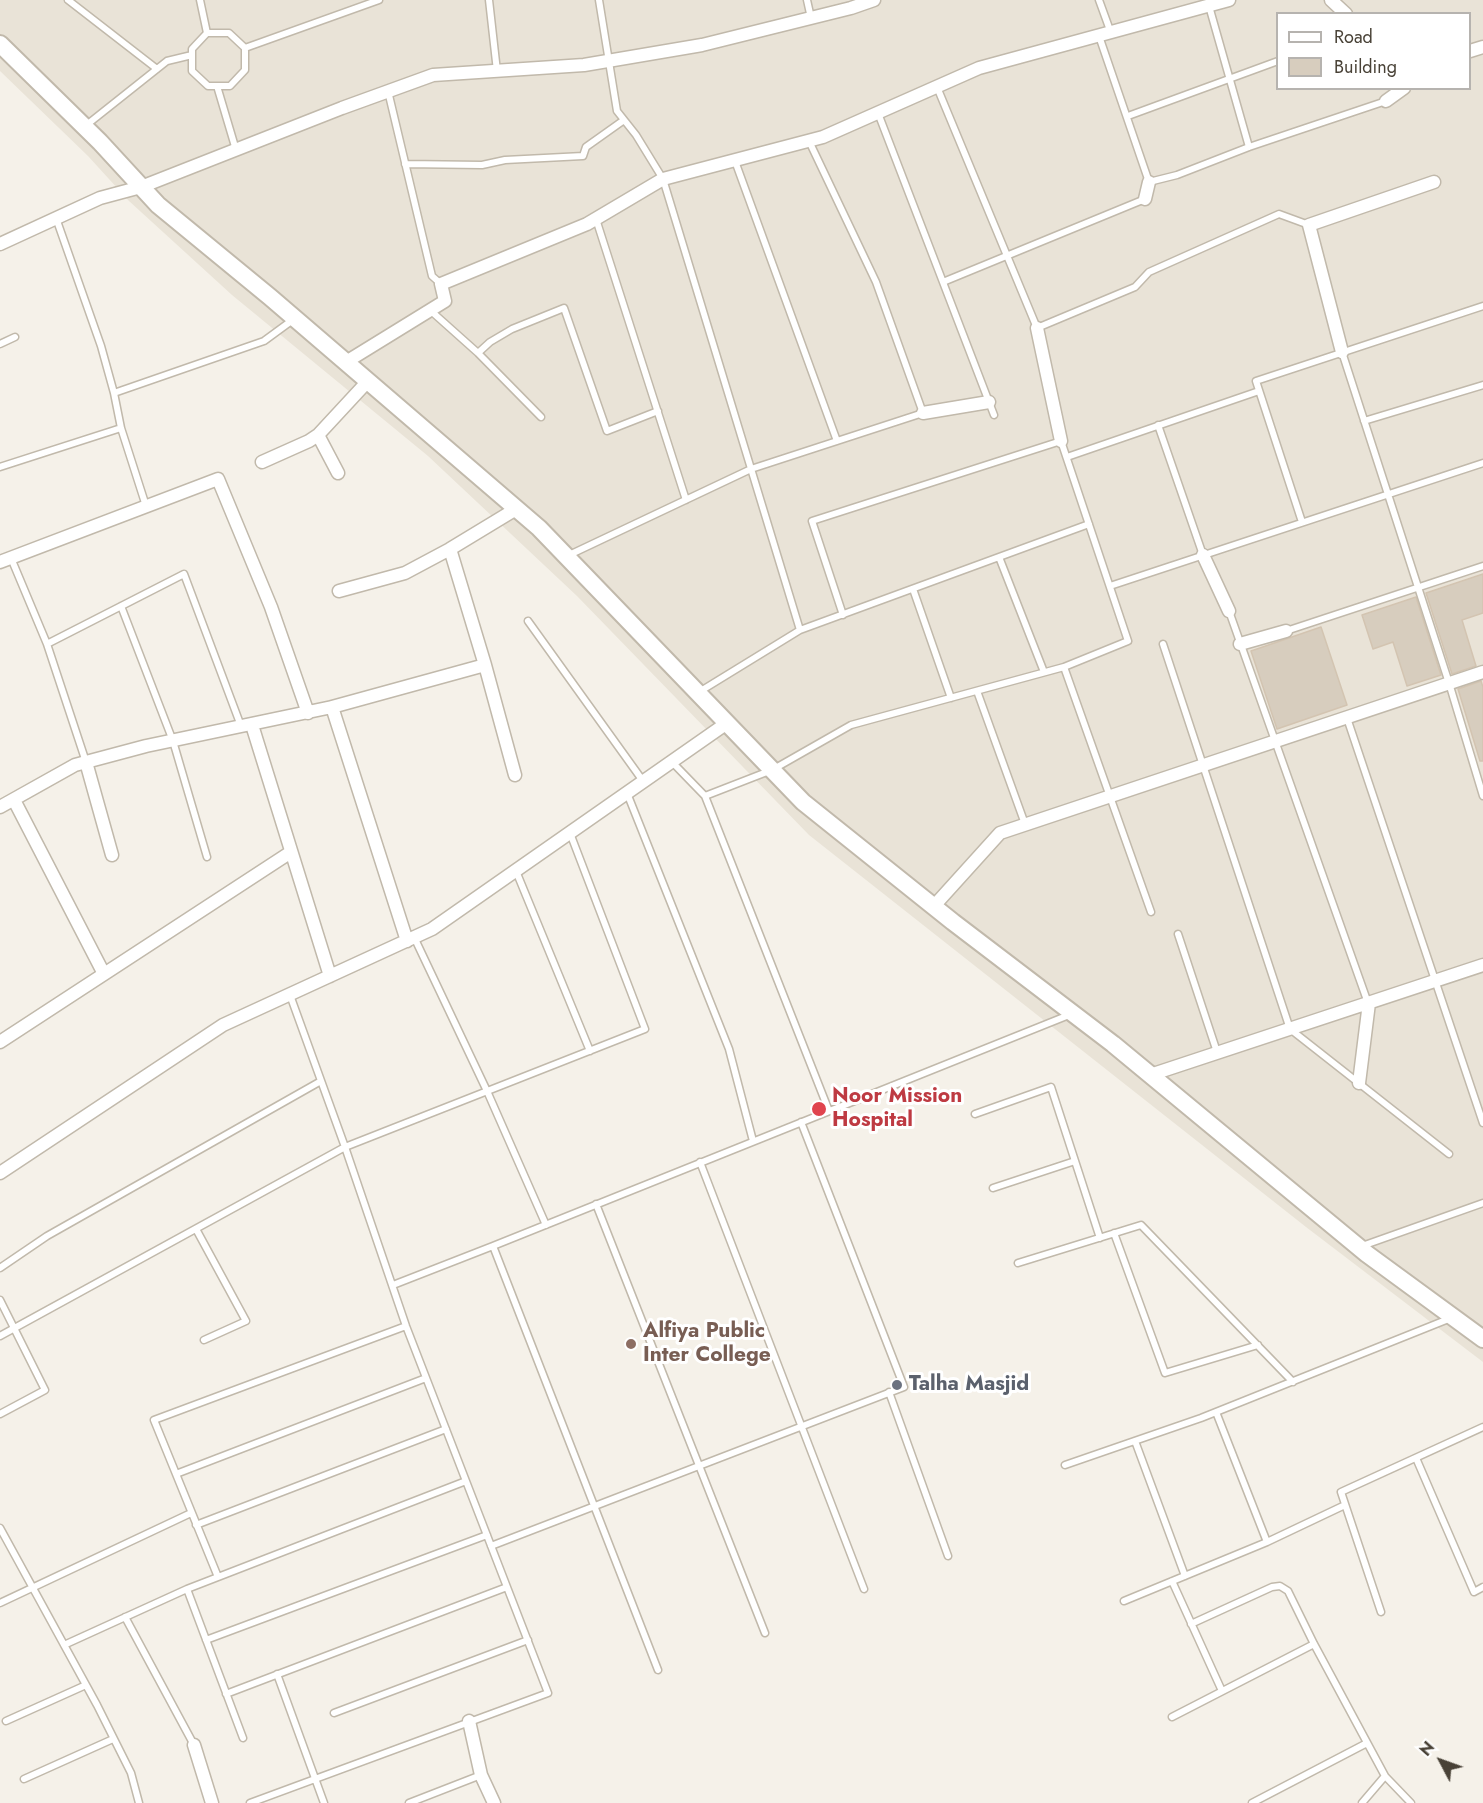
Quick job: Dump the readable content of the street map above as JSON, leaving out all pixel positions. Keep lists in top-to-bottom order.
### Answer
{
  "places": ["Noor Mission Hospital", "Alfiya Public Inter College", "Talha Masjid"],
  "legend": ["Road", "Building"],
  "north": "top left"
}
